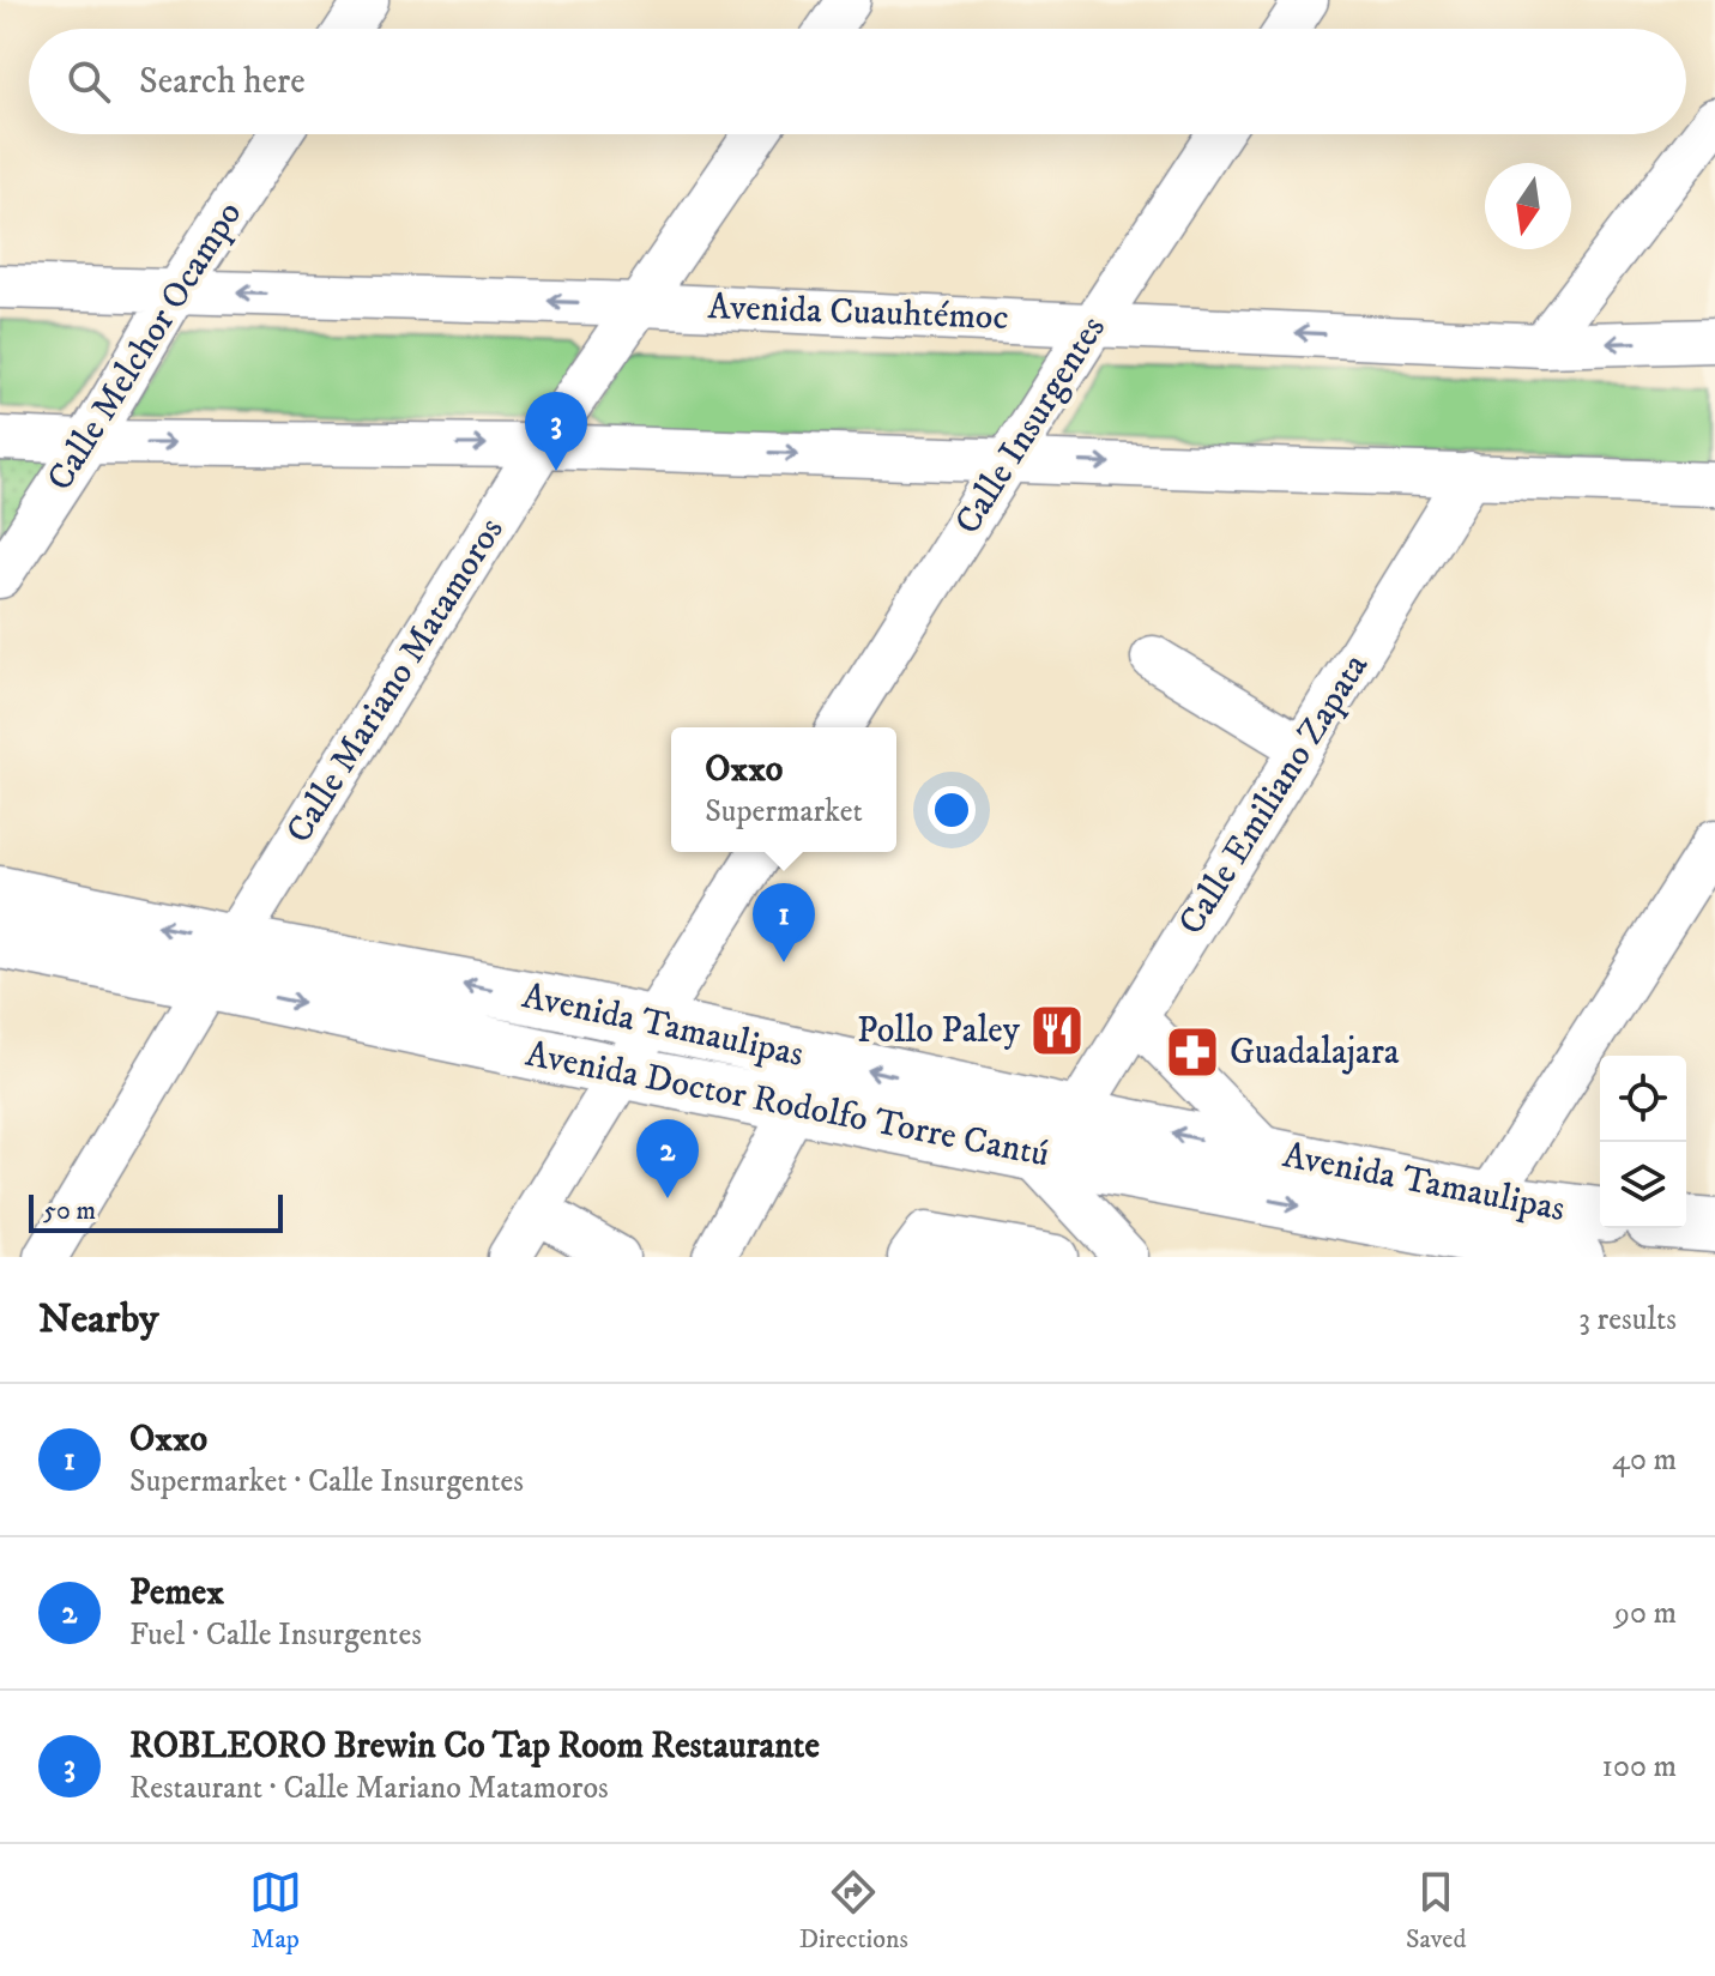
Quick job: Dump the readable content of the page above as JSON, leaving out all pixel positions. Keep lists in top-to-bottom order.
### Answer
{
  "streets": {
    "main road": ["Avenida Tamaulipas", "Avenida Doctor Rodolfo Torre Cantú"],
    "street": [
      "Avenida Cuauhtémoc",
      "Calle Melchor Ocampo",
      "Calle Insurgentes",
      "Calle Mariano Matamoros",
      "Calle Emiliano Zapata"
    ]
  },
  "crossings": [
    ["Avenida Cuauhtémoc", "Calle Melchor Ocampo"],
    ["Avenida Cuauhtémoc", "Calle Insurgentes"],
    ["Avenida Cuauhtémoc", "Calle Mariano Matamoros"],
    ["Calle Mariano Matamoros", "Avenida Tamaulipas"],
    ["Calle Mariano Matamoros", "Avenida Doctor Rodolfo Torre Cantú"],
    ["Calle Emiliano Zapata", "Avenida Tamaulipas"],
    ["Avenida Tamaulipas", "Avenida Doctor Rodolfo Torre Cantú"]
  ],
  "one_way": ["Avenida Tamaulipas", "Avenida Doctor Rodolfo Torre Cantú"],
  "places": {
    "restaurant": ["Pollo Paley"],
    "pharmacy": ["Guadalajara"]
  },
  "scale_bar": "50 m",
  "north": "bottom",
  "page": {
    "search": "Search here",
    "pins": ["3", "1", "2"],
    "popup": ["Oxxo", "Supermarket"],
    "scale": "50 m",
    "heading": ["Nearby", "3 results"],
    "list": [
      {
        "mark": "1",
        "name": "Oxxo",
        "note": "Supermarket · Calle Insurgentes",
        "value": "40 m"
      },
      {
        "mark": "2",
        "name": "Pemex",
        "note": "Fuel · Calle Insurgentes",
        "value": "90 m"
      },
      {
        "mark": "3",
        "name": "ROBLEORO Brewin Co Tap Room Restaurante",
        "note": "Restaurant · Calle Mariano Matamoros",
        "value": "100 m"
      }
    ],
    "nav": ["Map", "Directions", "Saved"]
  }
}
